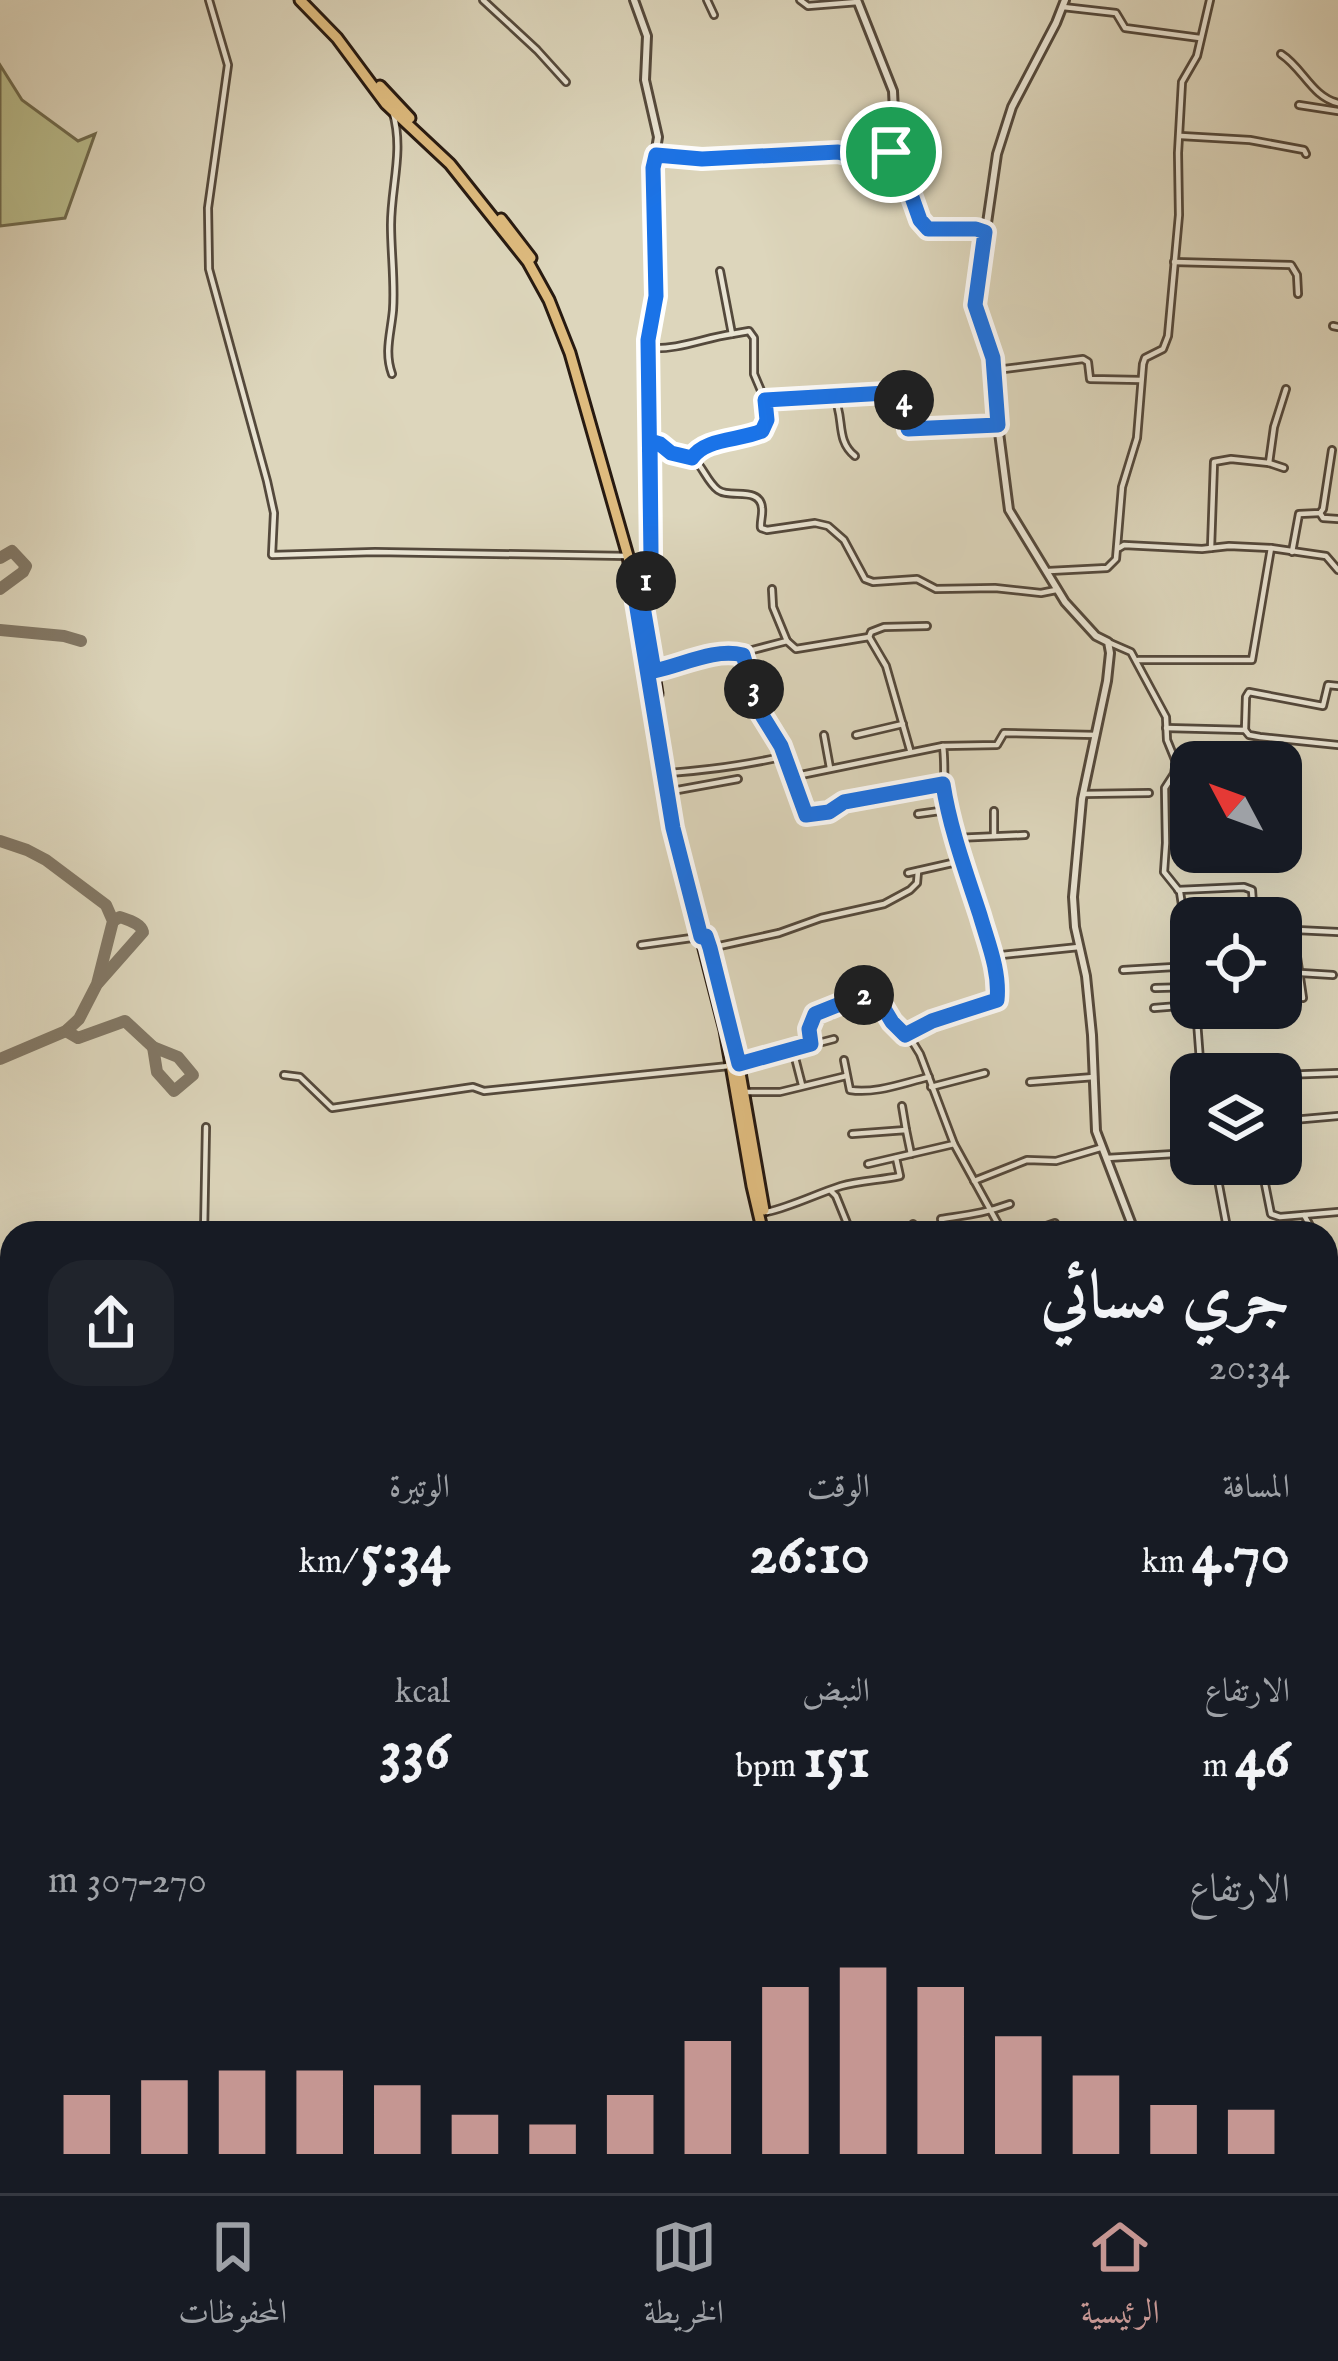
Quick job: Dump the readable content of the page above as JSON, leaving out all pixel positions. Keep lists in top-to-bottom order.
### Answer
{
  "north": "top left",
  "page": {
    "pins": [
      "4",
      "1",
      "3",
      "2"
    ],
    "heading": ["جري مسائي", "20:34"],
    "stats": [
      ["المسافة", "4.70 km"],
      ["الوقت", "26:10"],
      ["الوتيرة", "5:34 /km"],
      ["الارتفاع", "46 m"],
      ["النبض", "151 bpm"],
      ["kcal", "336"]
    ],
    "chart": ["الارتفاع", "270–307 m"],
    "tabs": ["الرئيسية", "الخريطة", "المحفوظات"]
  }
}
